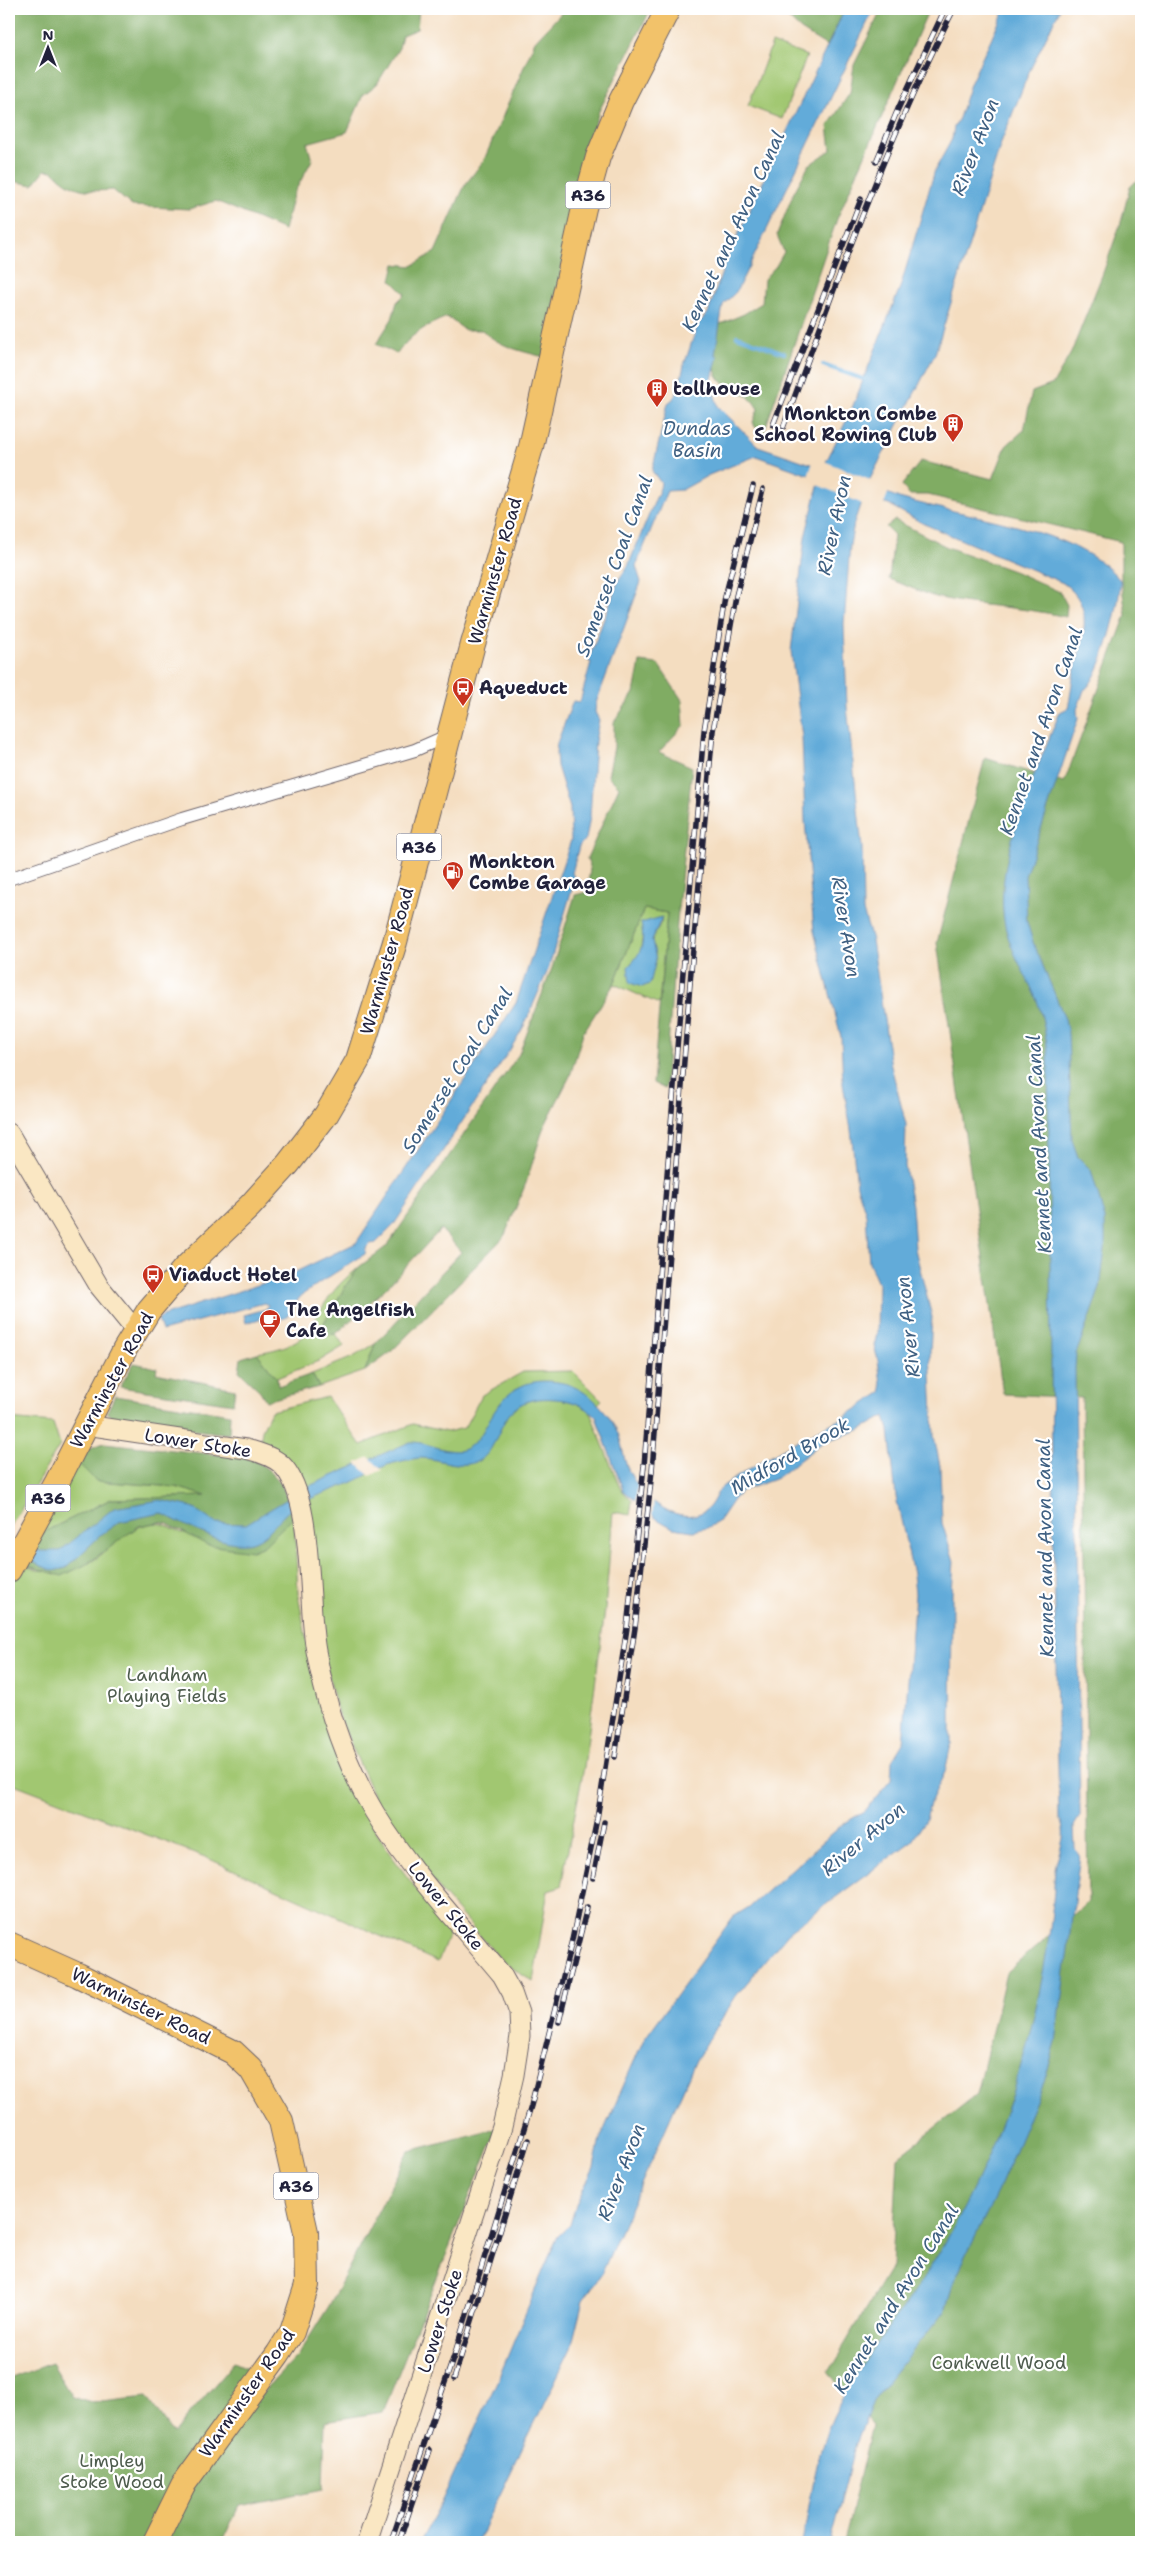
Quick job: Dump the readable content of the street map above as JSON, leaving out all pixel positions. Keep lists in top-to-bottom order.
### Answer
{
  "streets": {
    "highway": ["A36", "Warminster Road"],
    "main road": ["Lower Stoke"]
  },
  "crossings": [
    ["Warminster Road", "Lower Stoke"]
  ],
  "water": [
    "River Avon",
    "Kennet and Avon Canal",
    "Dundas Basin",
    "Somerset Coal Canal",
    "Midford Brook"
  ],
  "parks": ["Landham Playing Fields", "Conkwell Wood", "Limpley Stoke Wood"],
  "places": {
    "building": ["tollhouse", "Monkton Combe School Rowing Club"],
    "bus stop": ["Aqueduct", "Viaduct Hotel"],
    "fuel station": ["Monkton Combe Garage"],
    "cafe": ["The Angelfish Cafe"]
  },
  "north": "top"
}
